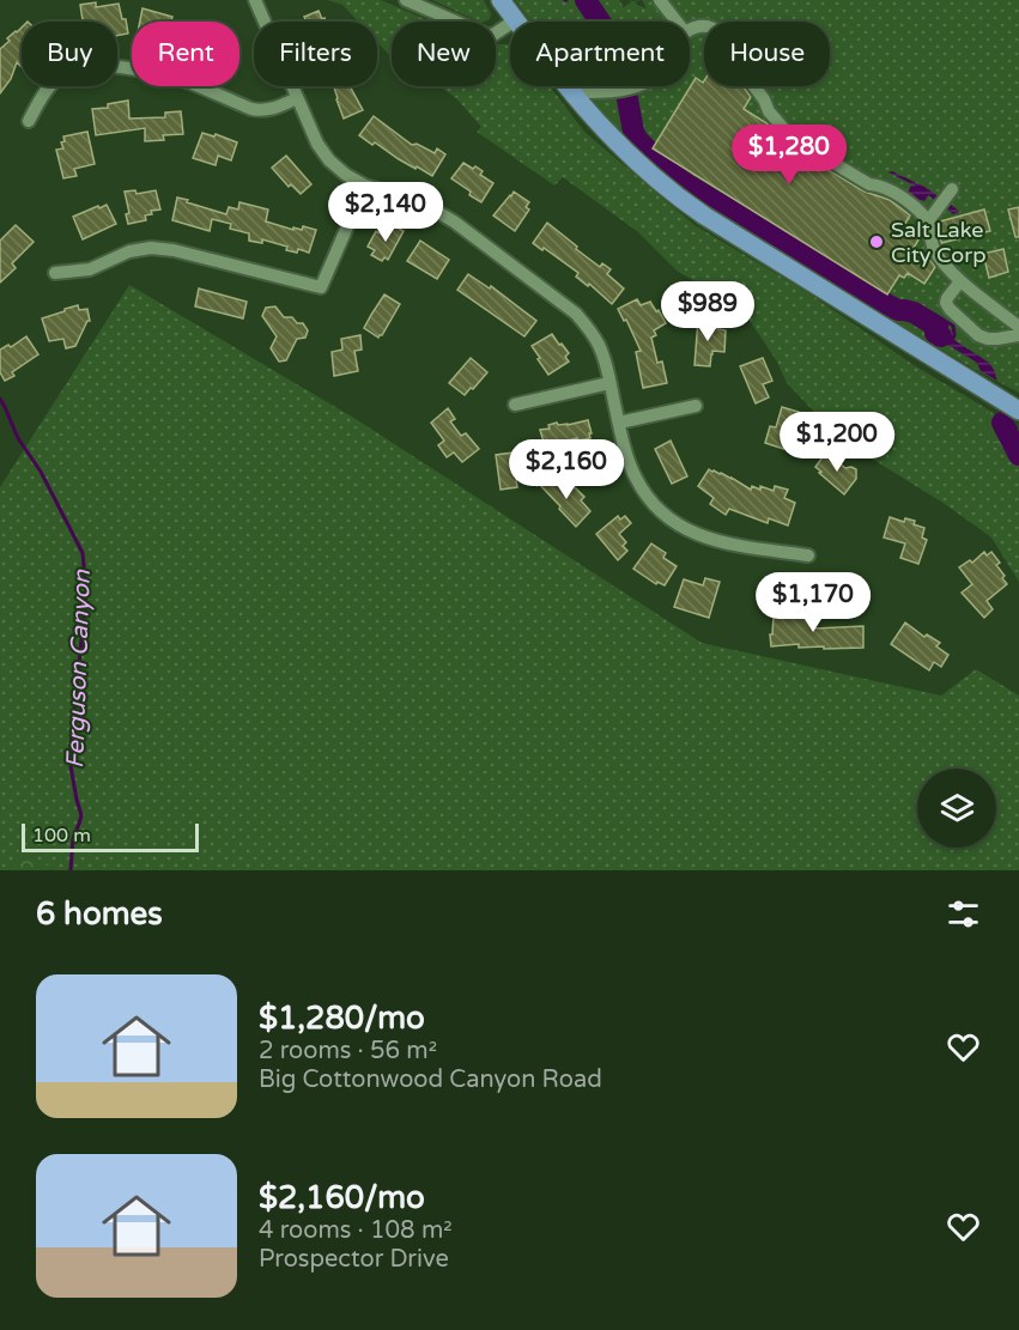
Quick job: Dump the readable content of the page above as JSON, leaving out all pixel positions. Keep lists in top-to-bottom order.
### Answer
{
  "water": ["Ferguson Canyon"],
  "places": ["Salt Lake City Corp"],
  "scale_bar": "100 m",
  "page": {
    "chip": [
      "Buy",
      "Rent",
      "Filters",
      "New",
      "Apartment",
      "House"
    ],
    "price": [
      "$1,280",
      "$2,140",
      "$989",
      "$1,200",
      "$2,160",
      "$1,170"
    ],
    "scale": "100 m",
    "heading": "6 homes",
    "list": [
      {
        "name": "$1,280/mo",
        "note": "2 rooms · 56 m² · Big Cottonwood Canyon Road"
      },
      {
        "name": "$2,160/mo",
        "note": "4 rooms · 108 m² · Prospector Drive"
      }
    ]
  }
}
